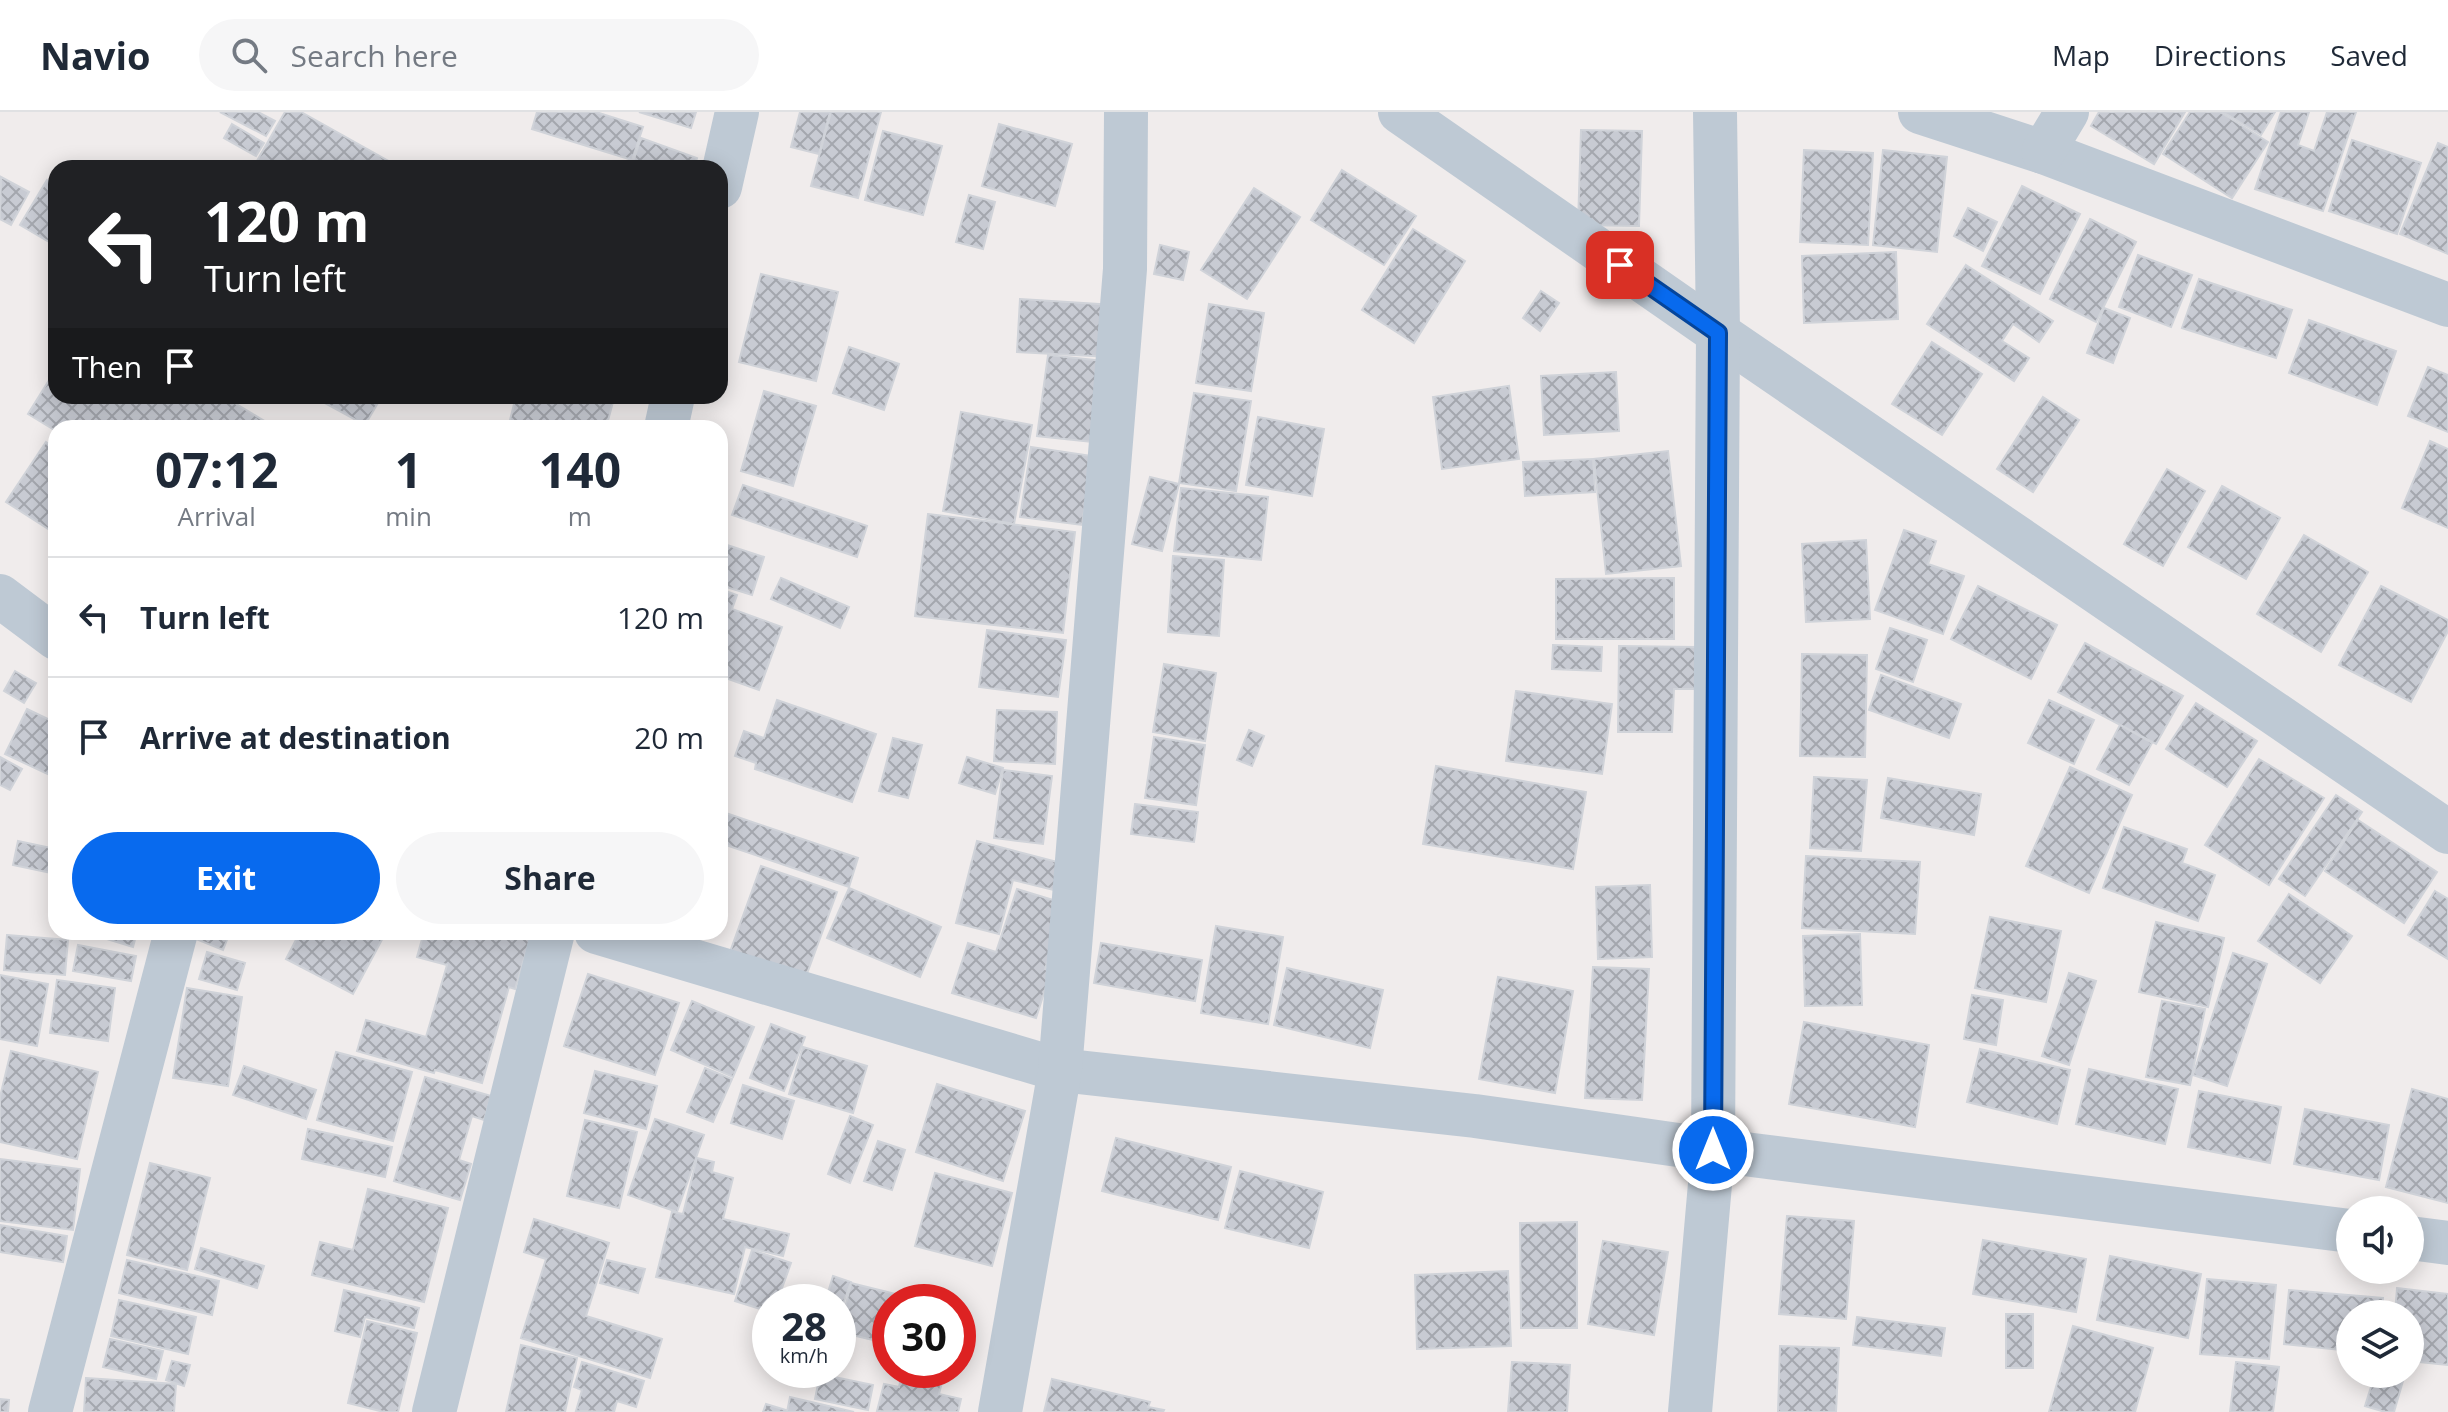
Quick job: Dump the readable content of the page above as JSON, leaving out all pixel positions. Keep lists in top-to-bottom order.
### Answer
{
  "page": {
    "header": "Navio",
    "search": "Search here",
    "nav": ["Map", "Directions", "Saved"],
    "turn": ["120 m", "Turn left"],
    "then": "Then",
    "eta": [
      "07:12",
      "Arrival",
      "1",
      "min",
      "140",
      "m"
    ],
    "list": [
      {
        "name": "Turn left",
        "value": "120 m"
      },
      {
        "name": "Arrive at destination",
        "value": "20 m"
      }
    ],
    "buttons": ["Exit", "Share"],
    "speed": "28 km/h",
    "limit": "30"
  }
}
